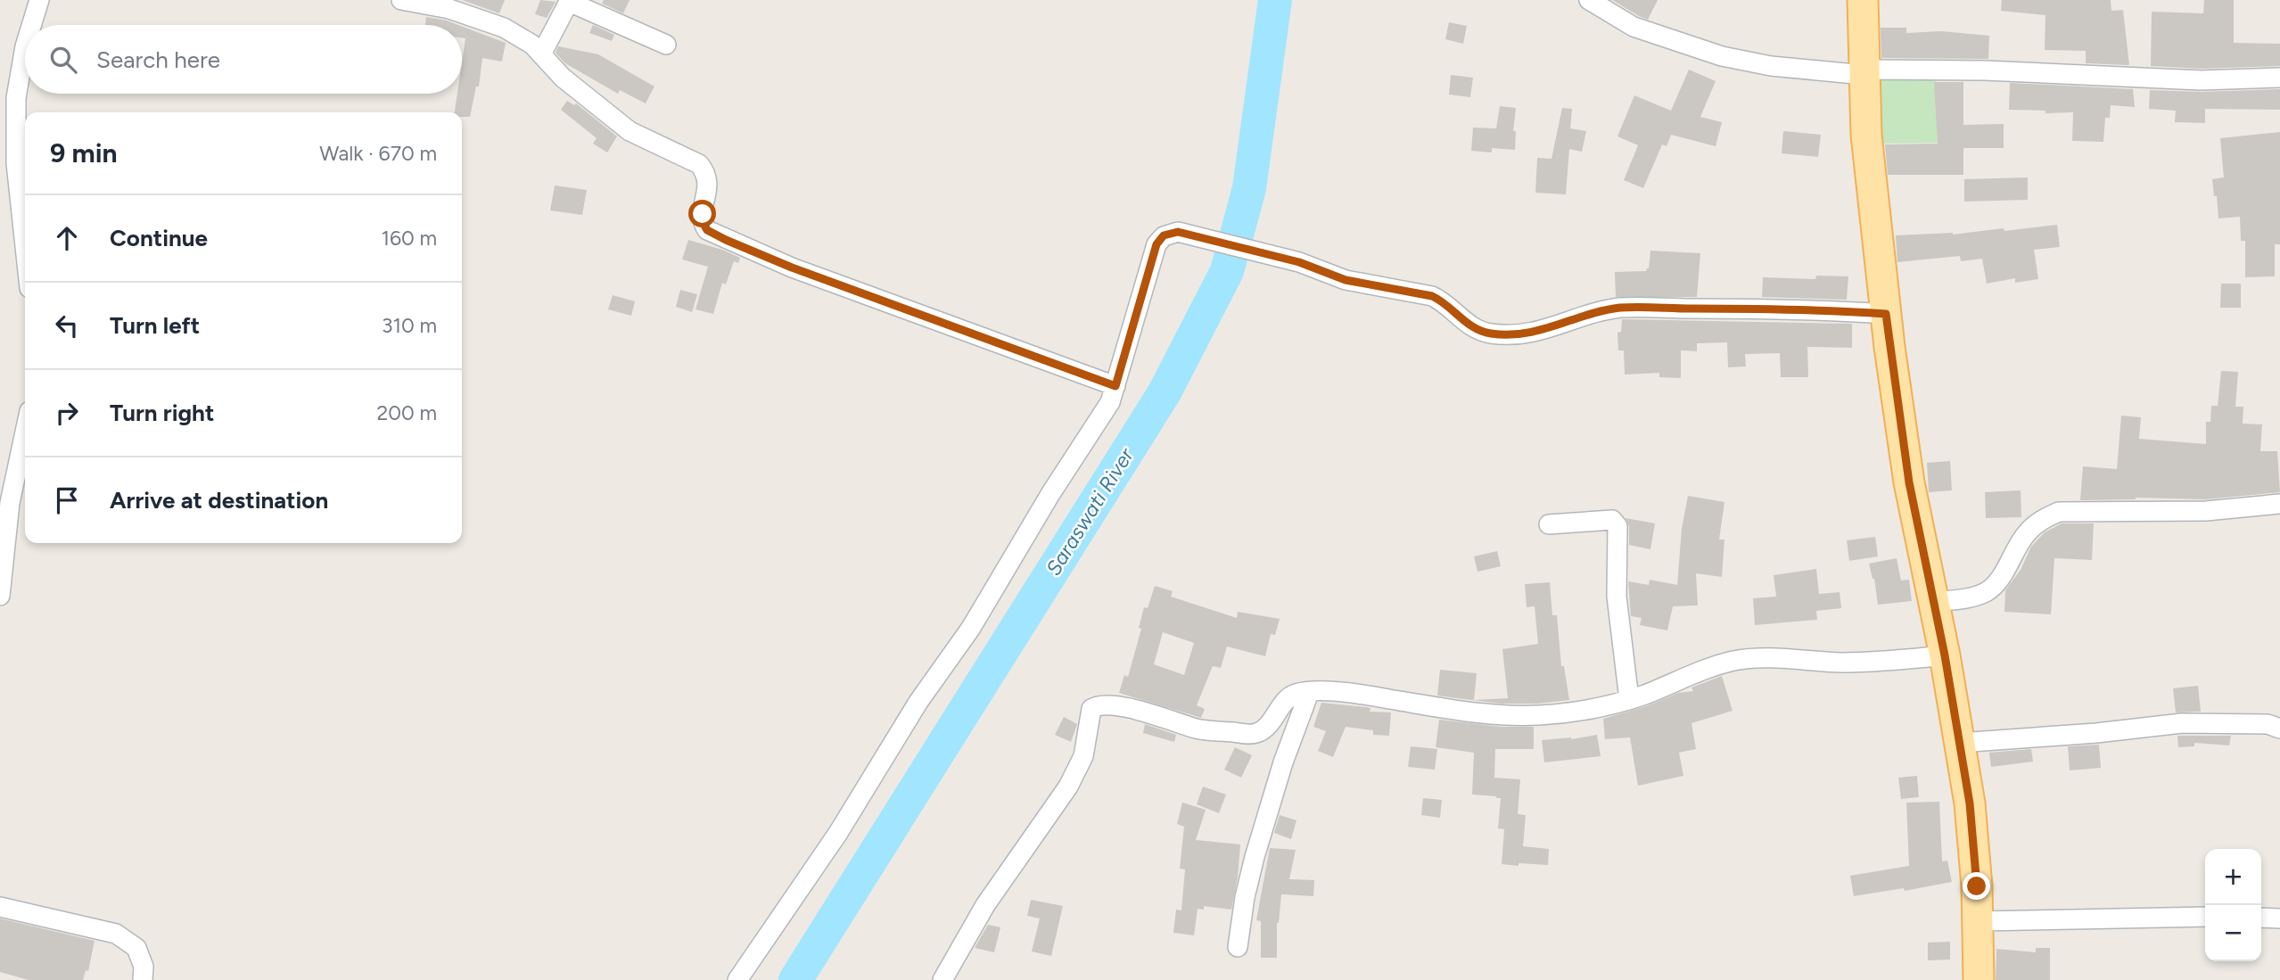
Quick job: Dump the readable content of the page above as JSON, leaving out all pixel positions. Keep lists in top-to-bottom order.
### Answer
{
  "water": ["Saraswati River"],
  "page": {
    "search": "Search here",
    "heading": ["9 min", "Walk · 670 m"],
    "list": [
      ["Continue", "160 m"],
      ["Turn left", "310 m"],
      ["Turn right", "200 m"],
      "Arrive at destination"
    ],
    "map_buttons": ["+", "−"]
  }
}
